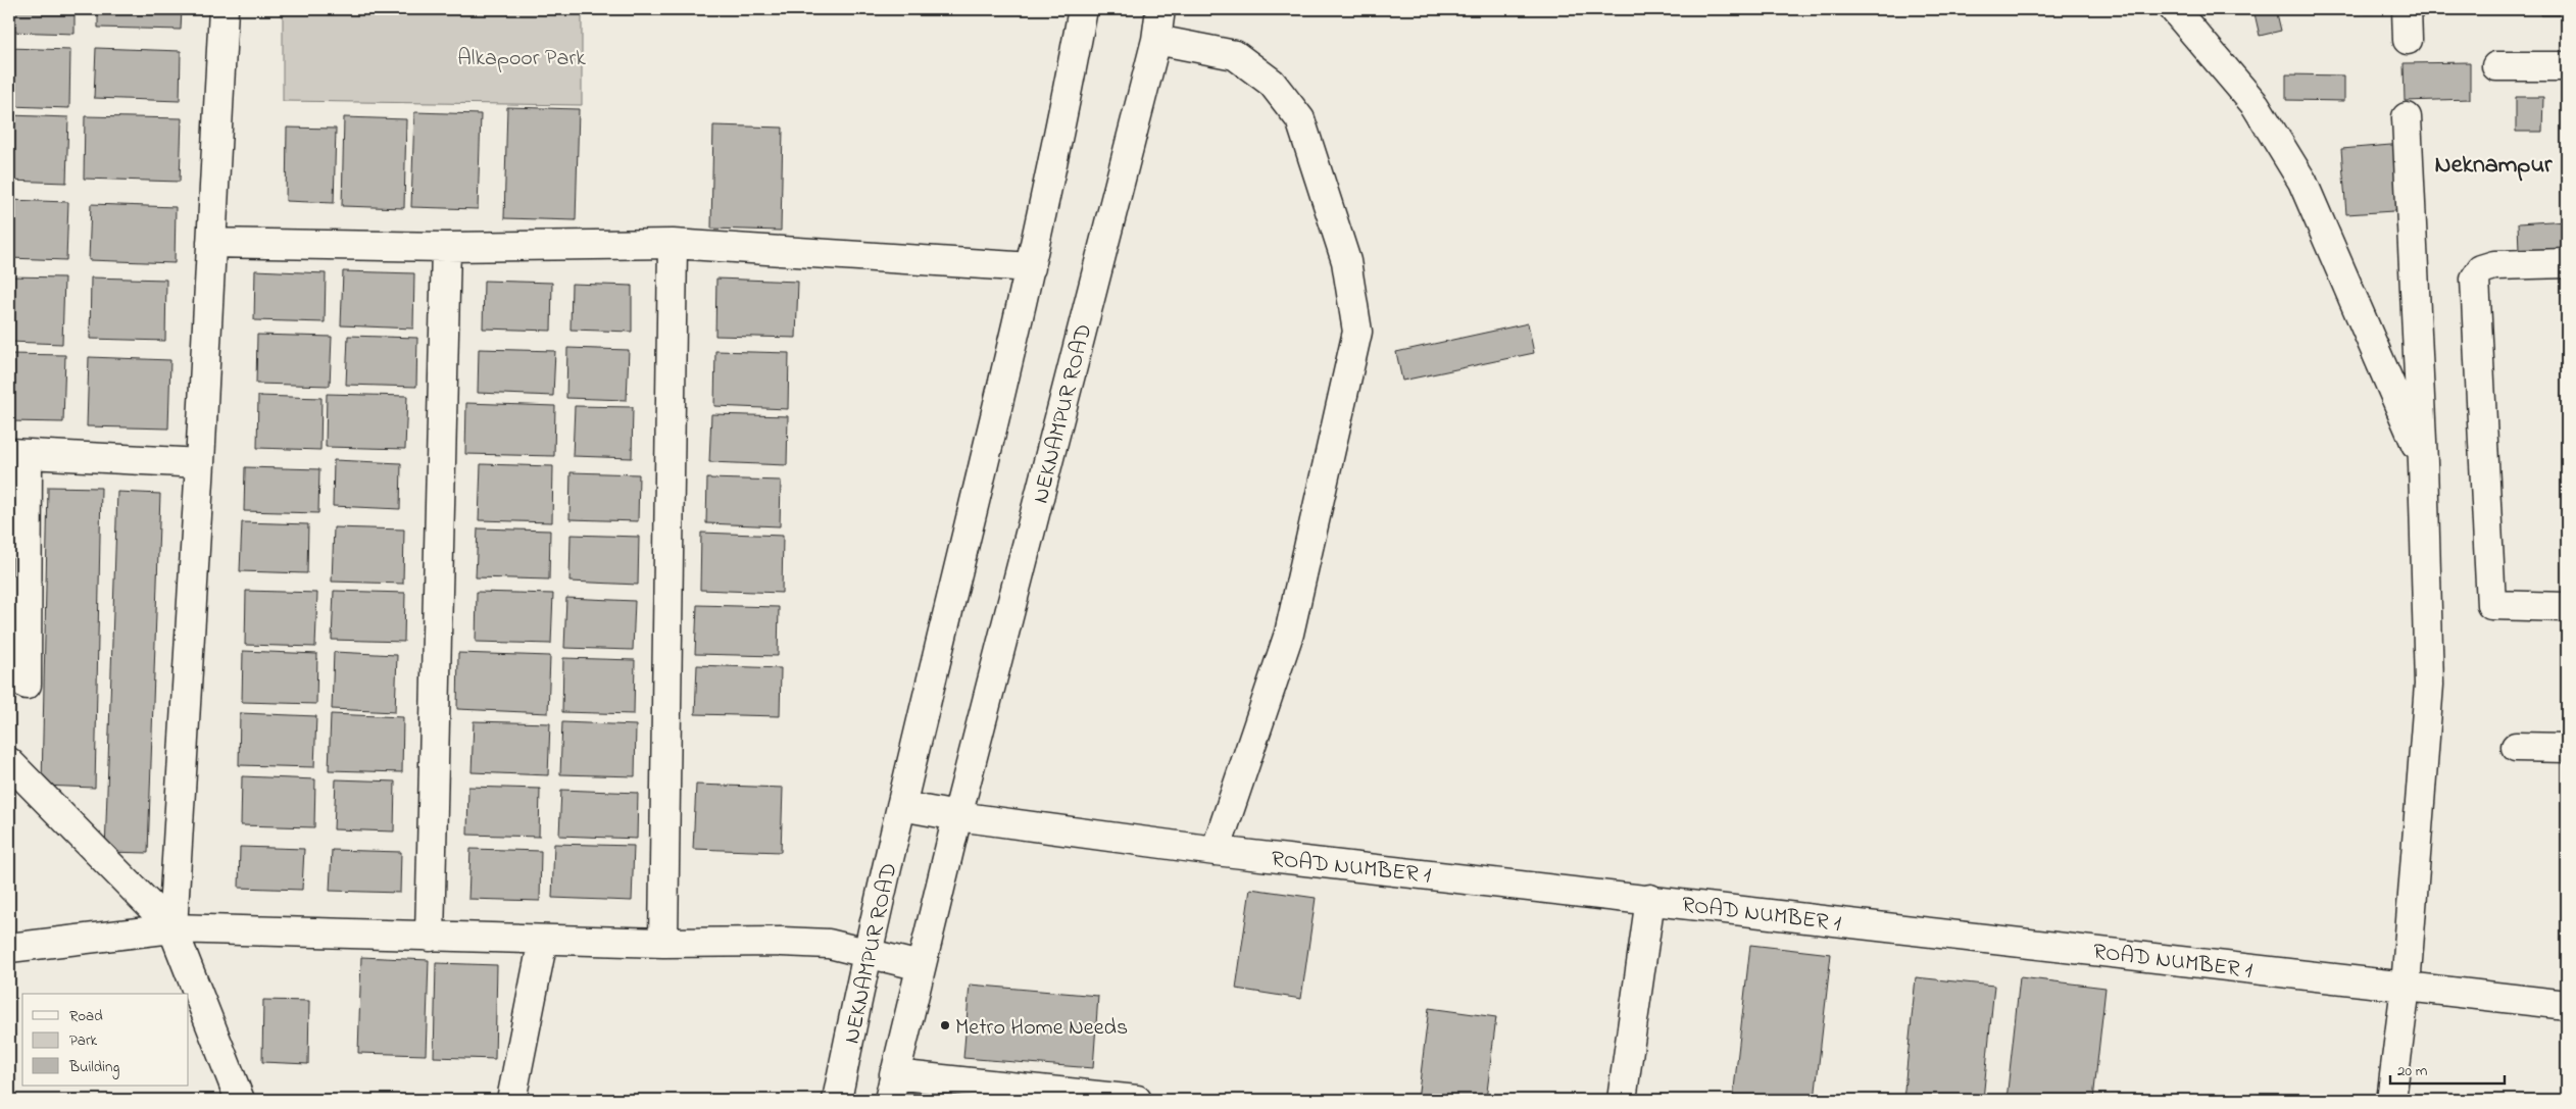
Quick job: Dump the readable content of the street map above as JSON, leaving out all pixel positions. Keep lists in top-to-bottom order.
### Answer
{
  "streets": {
    "street": ["NEKNAMPUR ROAD", "ROAD NUMBER 1"]
  },
  "crossings": [
    ["NEKNAMPUR ROAD", "ROAD NUMBER 1"]
  ],
  "districts": ["Neknampur"],
  "parks": ["Alkapoor Park"],
  "places": ["Metro Home Needs"],
  "legend": ["Road", "Park", "Building"],
  "scale_bar": "20 m"
}
